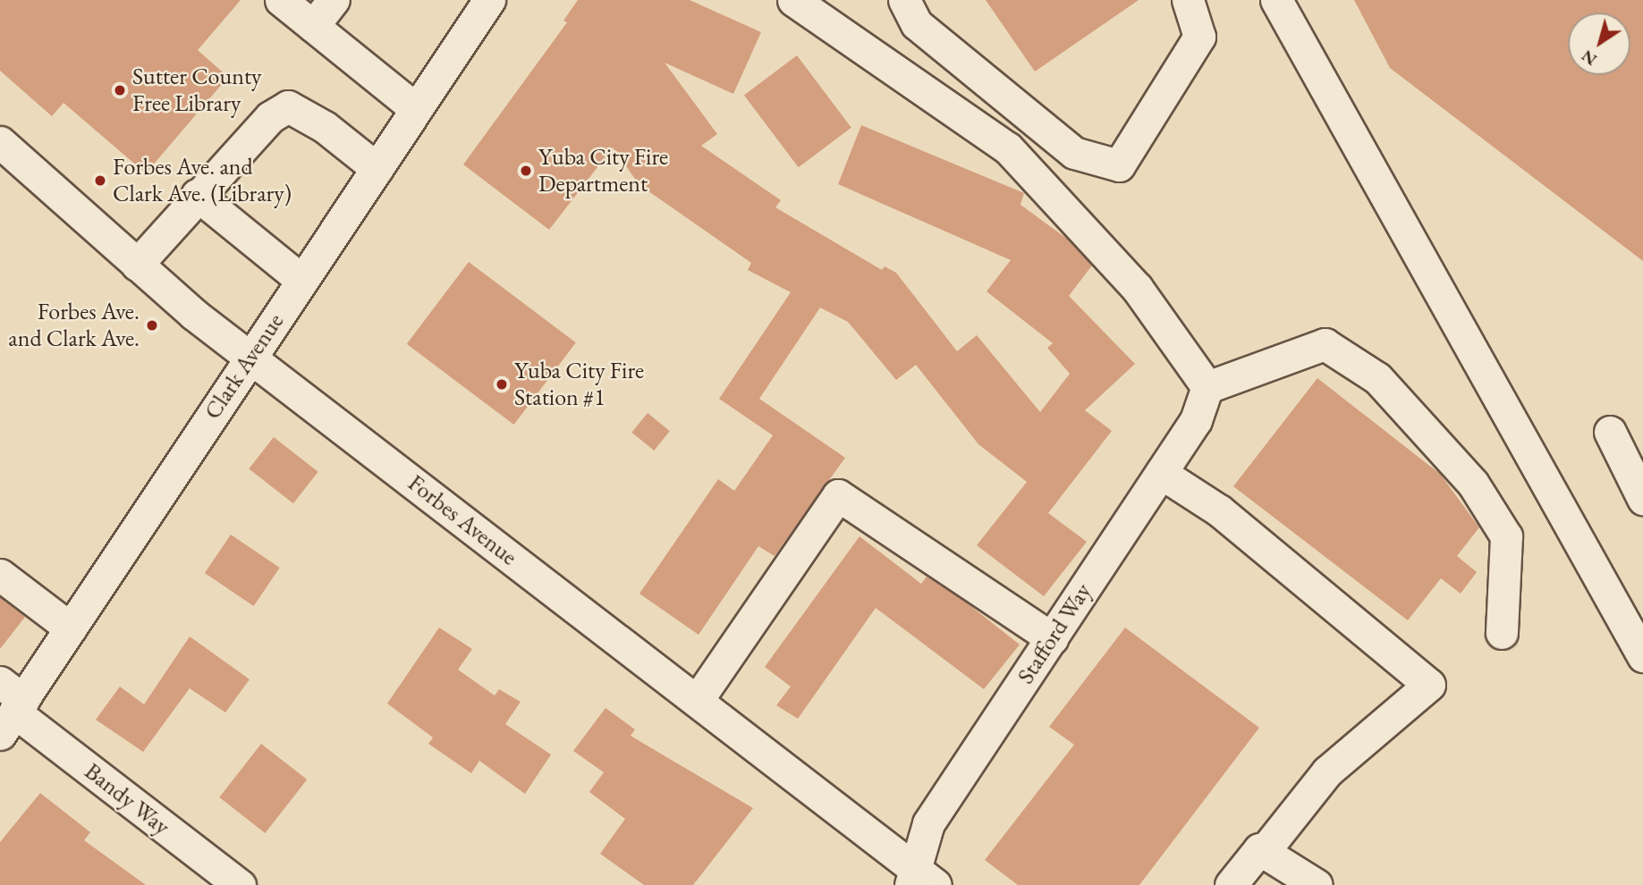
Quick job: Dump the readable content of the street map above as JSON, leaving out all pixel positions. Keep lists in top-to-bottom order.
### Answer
{
  "streets": {
    "street": [
      "Clark Avenue",
      "Forbes Avenue",
      "Stafford Way",
      "Bandy Way"
    ]
  },
  "crossings": [
    ["Clark Avenue", "Forbes Avenue"],
    ["Clark Avenue", "Bandy Way"],
    ["Forbes Avenue", "Stafford Way"]
  ],
  "places": [
    "Sutter County Free Library",
    "Yuba City Fire Department",
    "Forbes Ave. and Clark Ave. (Library)",
    "Forbes Ave. and Clark Ave.",
    "Yuba City Fire Station #1"
  ],
  "north": "bottom left"
}
